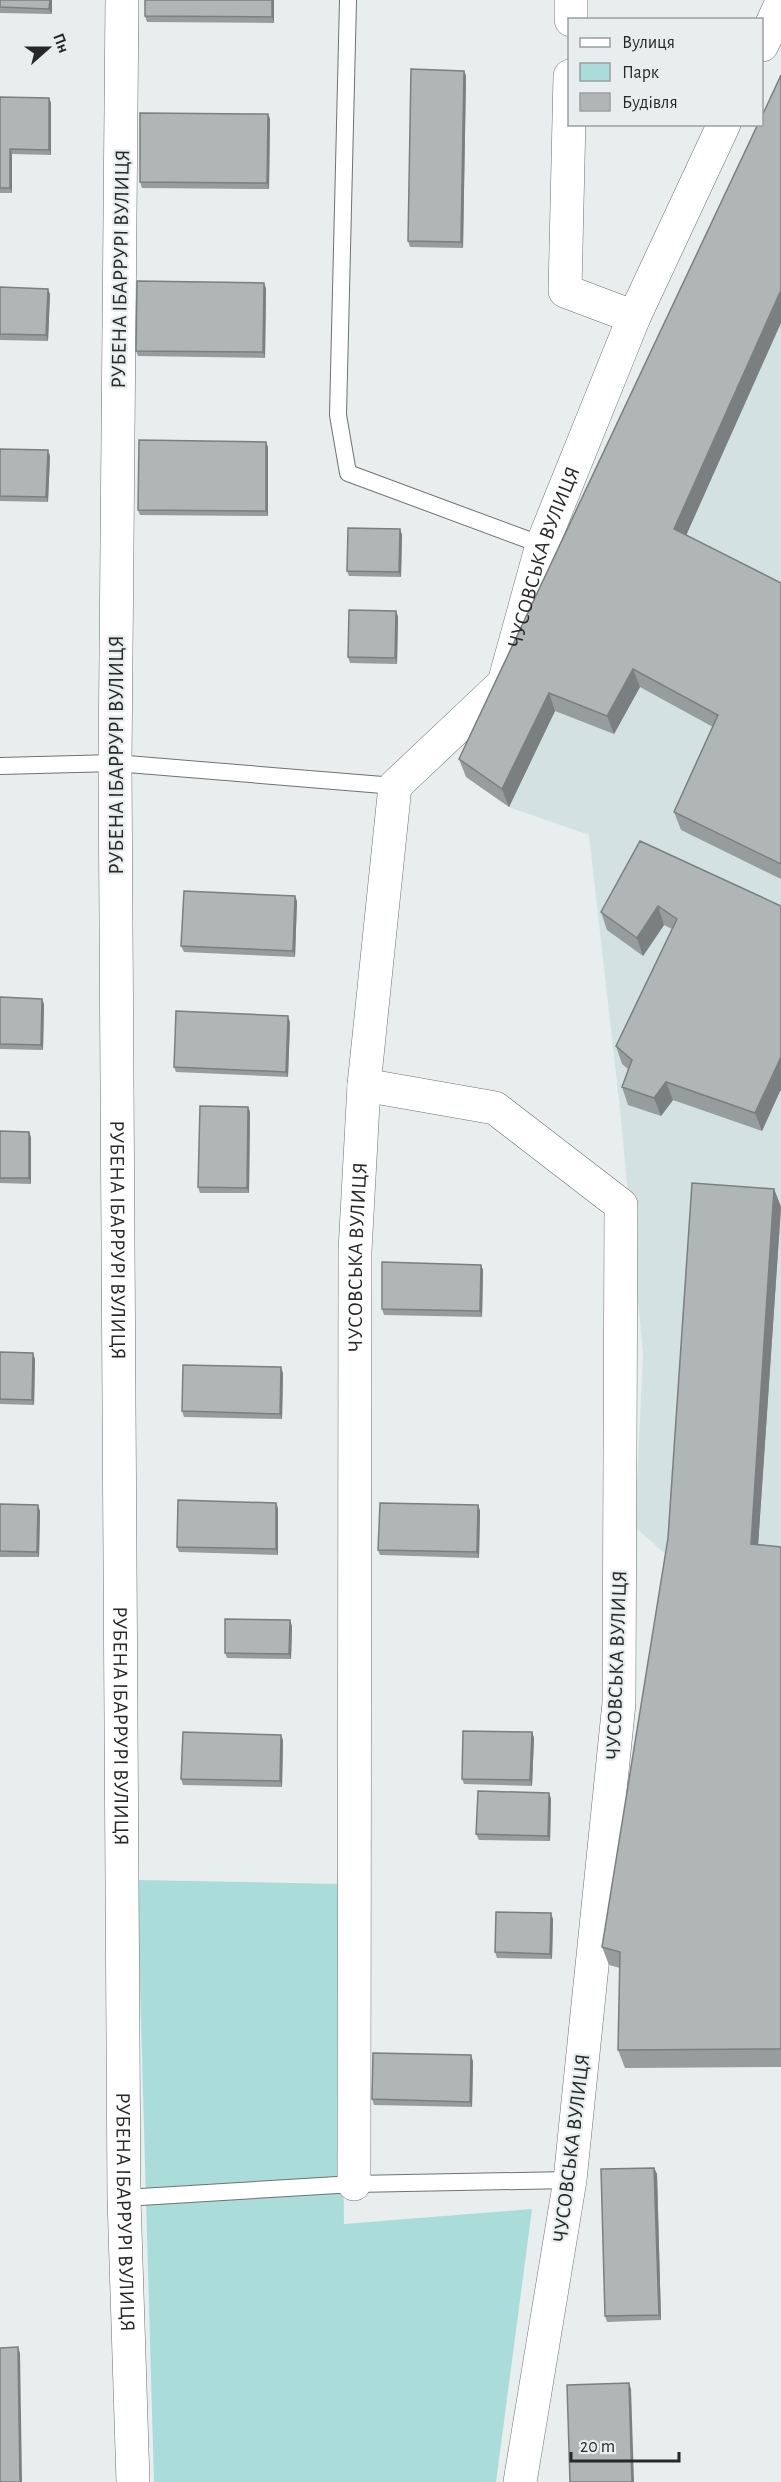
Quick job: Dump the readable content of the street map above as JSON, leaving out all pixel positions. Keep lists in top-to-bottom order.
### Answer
{
  "streets": {
    "street": ["РУБЕНА ІБАРРУРІ ВУЛИЦЯ", "ЧУСОВСЬКА ВУЛИЦЯ"]
  },
  "legend": ["Вулиця", "Парк", "Будівля"],
  "scale_bar": "20 m",
  "north": "right"
}
